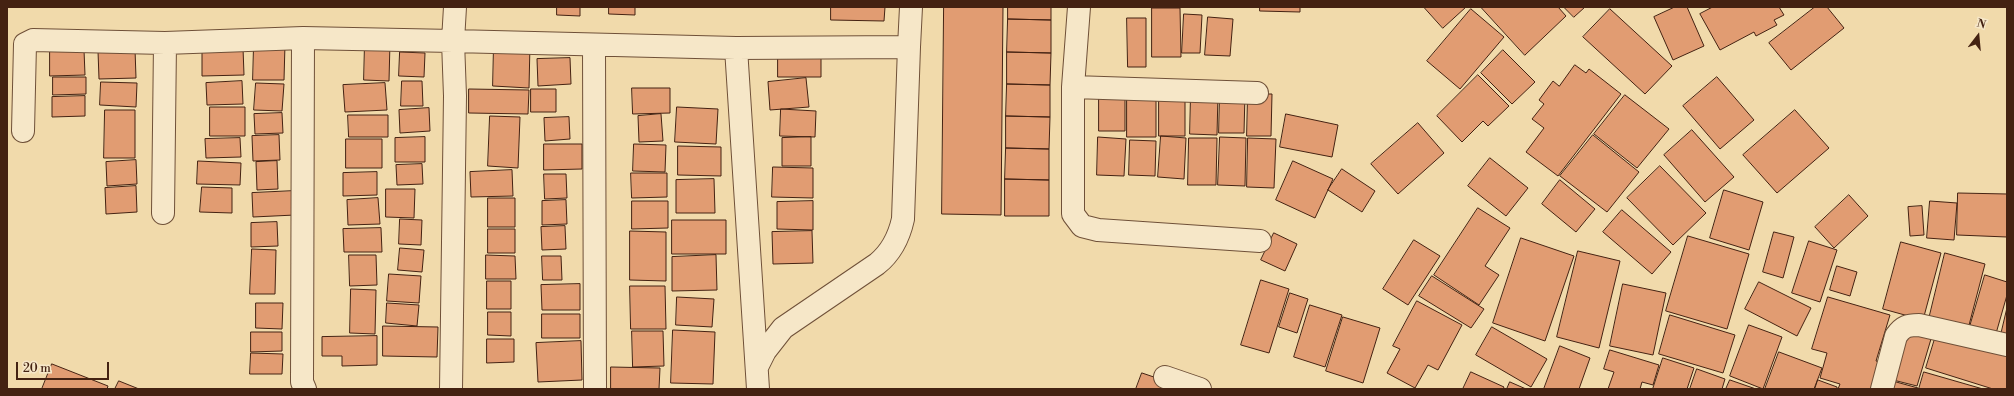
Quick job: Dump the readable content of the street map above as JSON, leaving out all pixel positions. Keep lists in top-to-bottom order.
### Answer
{
  "scale_bar": "20 m",
  "north": "top"
}
